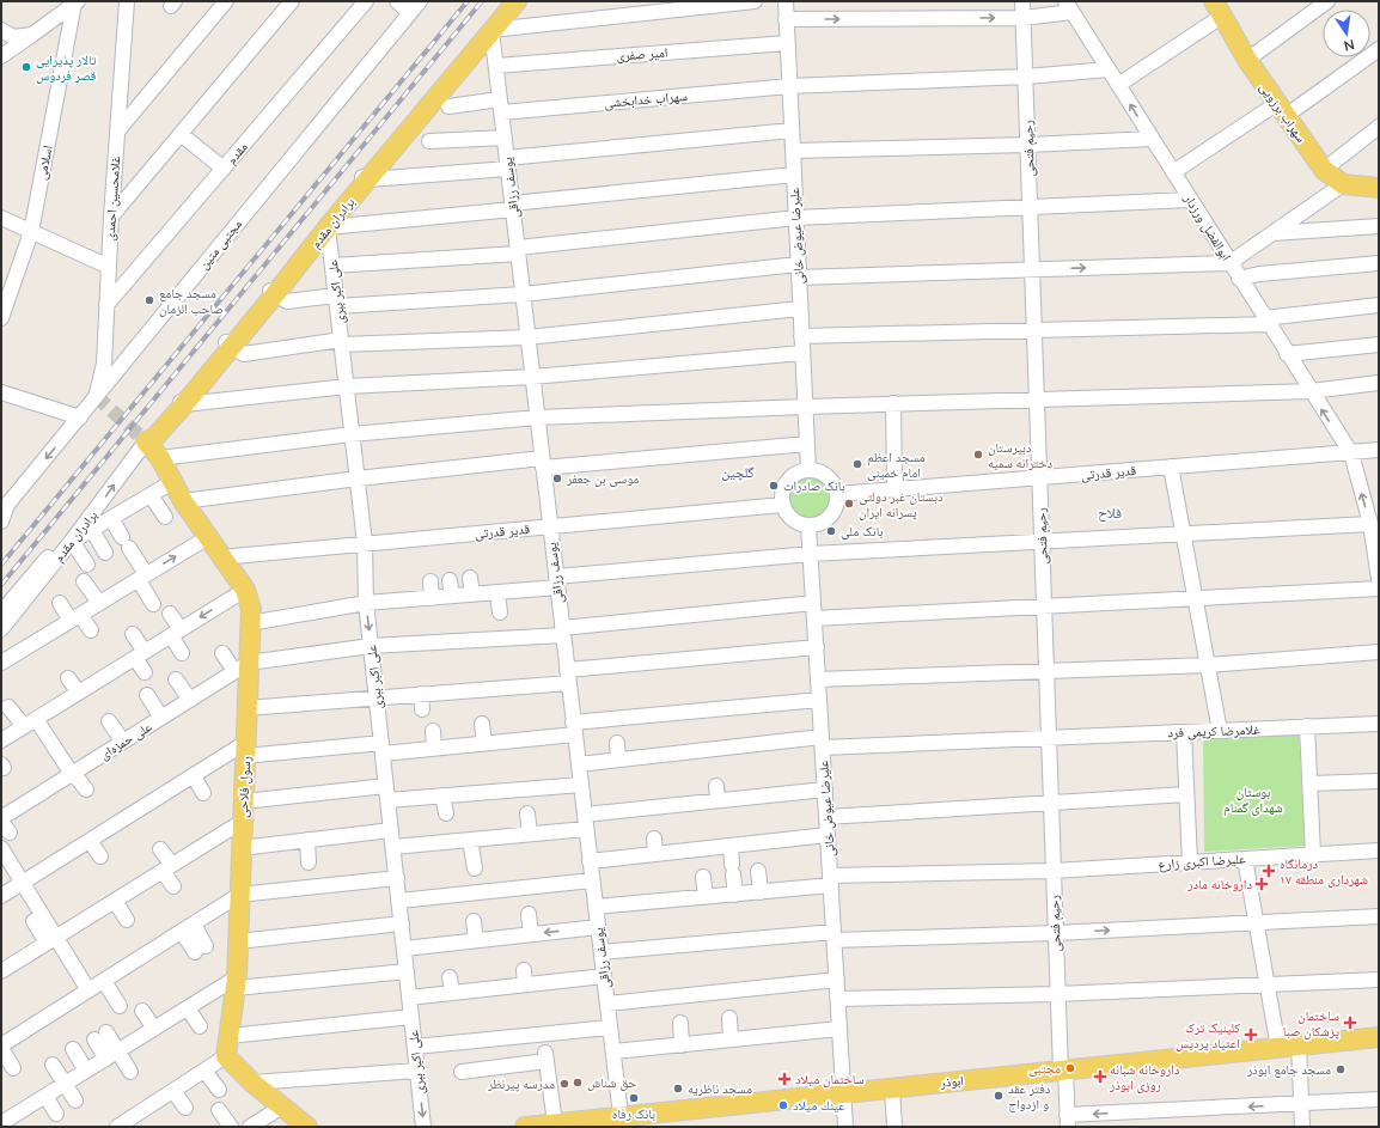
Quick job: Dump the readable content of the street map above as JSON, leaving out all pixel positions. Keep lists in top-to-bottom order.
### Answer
{
  "streets": {
    "main road": [
      "سهراب برزویی",
      "برادران مقدم",
      "رسول فلاحی",
      "ابوذر"
    ],
    "street": [
      "امیر صفری",
      "سهراب خدابخشی",
      "رحیم فتحی",
      "مقدم",
      "اسلامی",
      "یوسف رزاقی",
      "غلامحسین احمدی",
      "ابوالفضل ورزدار",
      "علیرضا عیوض خانی",
      "مجتبی متین",
      "علی اکبر ببری",
      "قدیر قدرتی",
      "غلامرضا کریمی فرد",
      "علی حمزه‌ای",
      "علیرضا اکبری زارع"
    ]
  },
  "crossings": [
    ["امیر صفری", "یوسف رزاقی"],
    ["امیر صفری", "علیرضا عیوض خانی"],
    ["سهراب خدابخشی", "رحیم فتحی"],
    ["سهراب خدابخشی", "یوسف رزاقی"],
    ["سهراب خدابخشی", "ابوالفضل ورزدار"],
    ["سهراب خدابخشی", "علیرضا عیوض خانی"],
    ["رحیم فتحی", "قدیر قدرتی"],
    ["رحیم فتحی", "غلامرضا کریمی فرد"],
    ["رحیم فتحی", "علیرضا اکبری زارع"],
    ["رحیم فتحی", "ابوذر"],
    ["مقدم", "غلامحسین احمدی"],
    ["یوسف رزاقی", "برادران مقدم"],
    ["یوسف رزاقی", "قدیر قدرتی"],
    ["یوسف رزاقی", "غلامرضا کریمی فرد"],
    ["یوسف رزاقی", "علیرضا اکبری زارع"],
    ["یوسف رزاقی", "ابوذر"],
    ["غلامحسین احمدی", "مجتبی متین"],
    ["برادران مقدم", "علی اکبر ببری"],
    ["برادران مقدم", "رسول فلاحی"],
    ["ابوالفضل ورزدار", "قدیر قدرتی"],
    ["علیرضا عیوض خانی", "قدیر قدرتی"],
    ["علیرضا عیوض خانی", "غلامرضا کریمی فرد"],
    ["علیرضا عیوض خانی", "علیرضا اکبری زارع"],
    ["علیرضا عیوض خانی", "ابوذر"],
    ["علی اکبر ببری", "قدیر قدرتی"],
    ["قدیر قدرتی", "رسول فلاحی"],
    ["علی حمزه‌ای", "رسول فلاحی"]
  ],
  "districts": ["گلچین", "فلاح"],
  "parks": ["بوستان شهدای گمنام"],
  "places": {
    "other": [
      "تالار پذیرایی قصر فردوس",
      "مسجد جامع صاحب الزمان",
      "دبیرستان دخترانه سمیه",
      "مسجد اعظم امام خمینی",
      "موسی بن جعفر",
      "بانک صادرات",
      "دبستان غبر دولتی پسرانه ایران",
      "بانک ملی",
      "مجتبی",
      "مسجد جامع ابوذر",
      "حق شناش",
      "مدرسه پیرنظر",
      "مسجد ناظریه",
      "دفتر عقد و ازدواج",
      "بانک رفاه",
      "عينك ميلاد"
    ],
    "health": [
      "درمانگاه شهرداری منطقه ۱۷",
      "داروخانه مادر",
      "ساختمان پزشکان صبا",
      "کلینیک ترک اعتیاد پردیس",
      "داروخانه شبانه روزی ابوذر",
      "ساختمان میلاد"
    ]
  },
  "north": "bottom"
}
